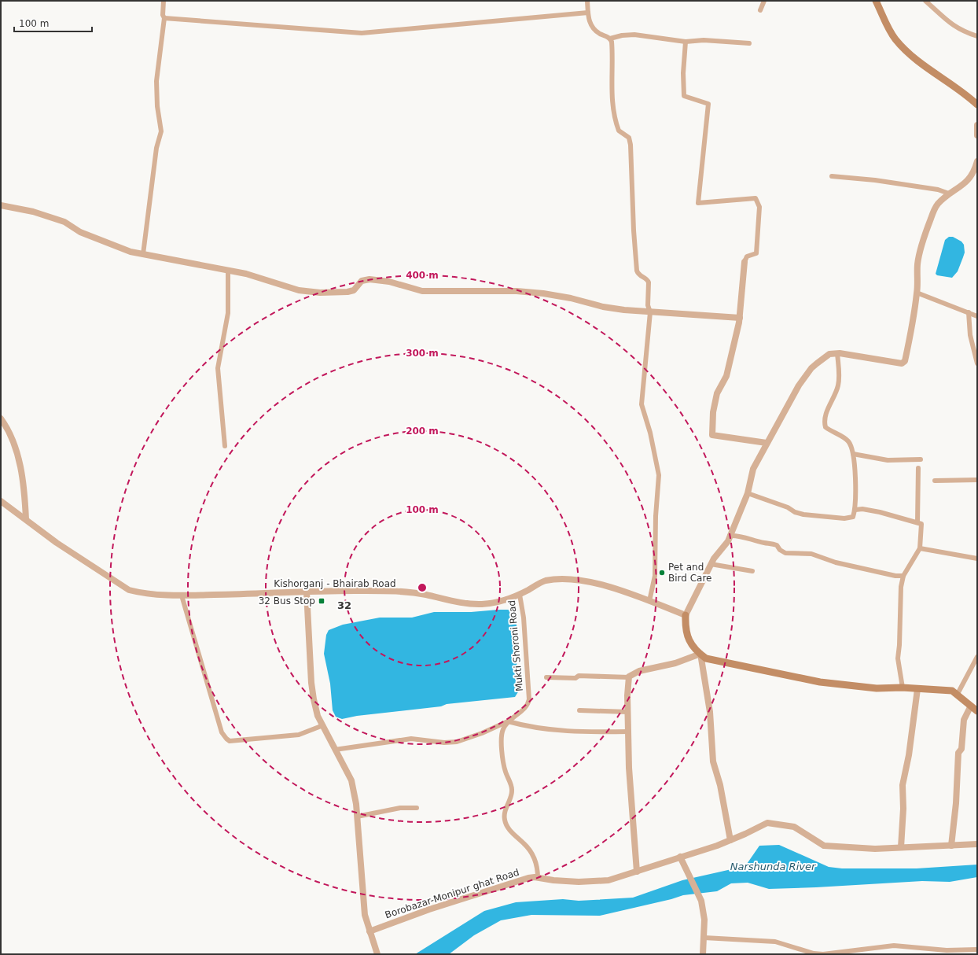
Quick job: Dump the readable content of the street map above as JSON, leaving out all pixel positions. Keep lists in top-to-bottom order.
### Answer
{
  "streets": {
    "street": ["Kishorganj - Bhairab Road", "Mukti Shoroni Road", "Borobazar-Monipur ghat Road"]
  },
  "crossings": [
    ["Kishorganj - Bhairab Road", "Mukti Shoroni Road"]
  ],
  "districts": ["32"],
  "water": ["Narshunda River"],
  "places": {
    "other": ["Pet and Bird Care"],
    "transit": ["32 Bus Stop"]
  },
  "scale_bar": "100 m",
  "rings": [
    "400 m",
    "300 m",
    "200 m",
    "100 m"
  ]
}
